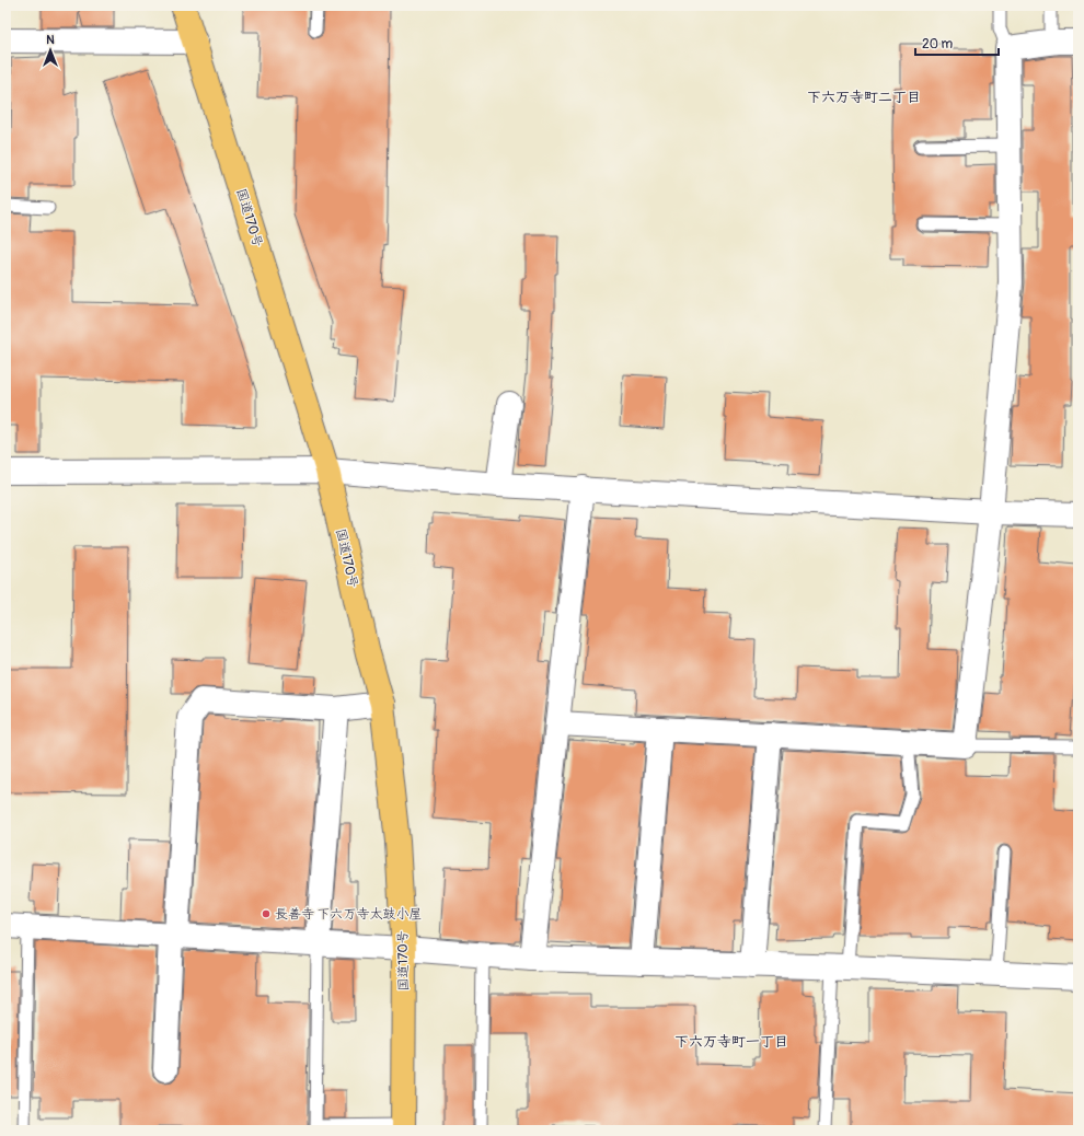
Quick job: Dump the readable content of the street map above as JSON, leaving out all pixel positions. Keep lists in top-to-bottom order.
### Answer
{
  "streets": {
    "highway": ["国道170号"]
  },
  "districts": ["下六万寺町二丁目", "下六万寺町一丁目"],
  "places": ["長善寺 下六万寺太鼓小屋"],
  "scale_bar": "20 m",
  "north": "top"
}
